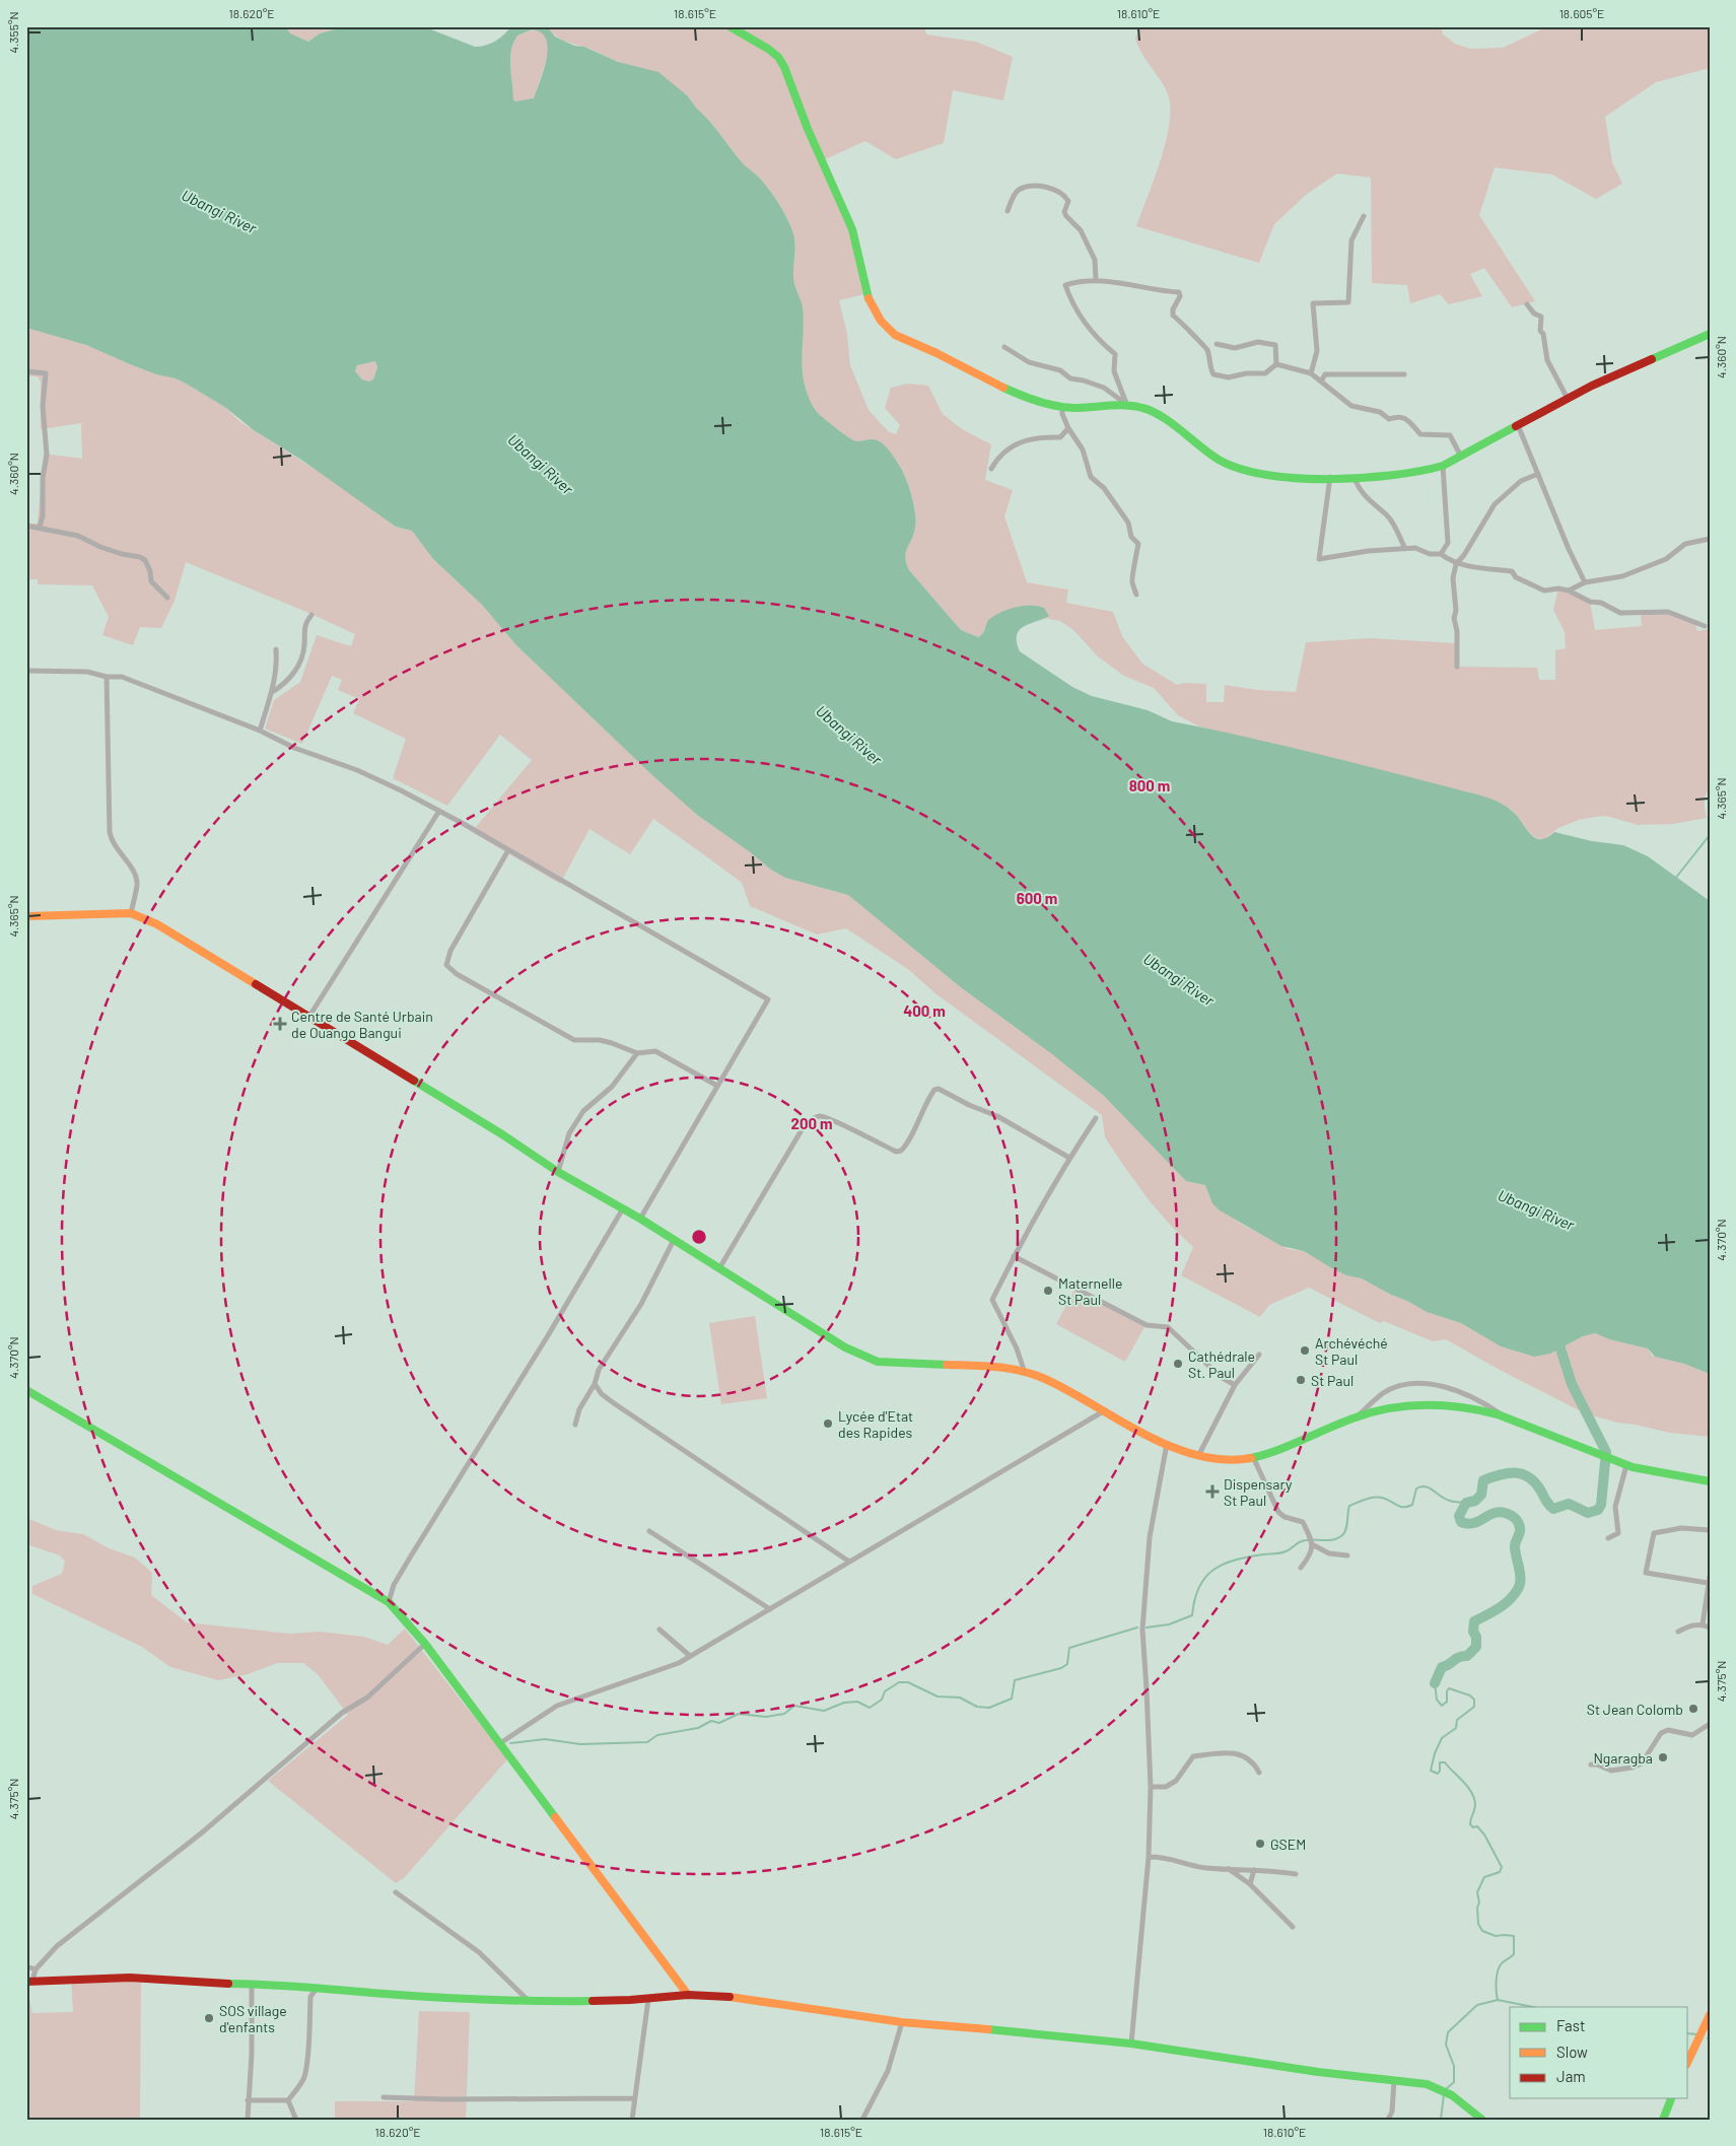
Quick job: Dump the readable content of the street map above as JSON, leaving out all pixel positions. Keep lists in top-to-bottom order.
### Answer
{
  "water": ["Ubangi River"],
  "places": {
    "health": ["Centre de Santé Urbain de Ouango Bangui", "Dispensary St Paul"],
    "other": [
      "Maternelle St Paul",
      "Archévéché St Paul",
      "Cathédrale St. Paul",
      "St Paul",
      "Lycée d'Etat des Rapides",
      "St Jean Colomb",
      "Ngaragba",
      "GSEM",
      "SOS village d'enfants"
    ]
  },
  "legend": ["Fast", "Slow", "Jam"],
  "coordinates": [
    "18.620°E",
    "18.615°E",
    "18.610°E",
    "18.605°E",
    "4.355°N",
    "4.360°N",
    "4.365°N",
    "4.370°N",
    "4.375°N"
  ],
  "rings": [
    "800 m",
    "600 m",
    "400 m",
    "200 m"
  ]
}
